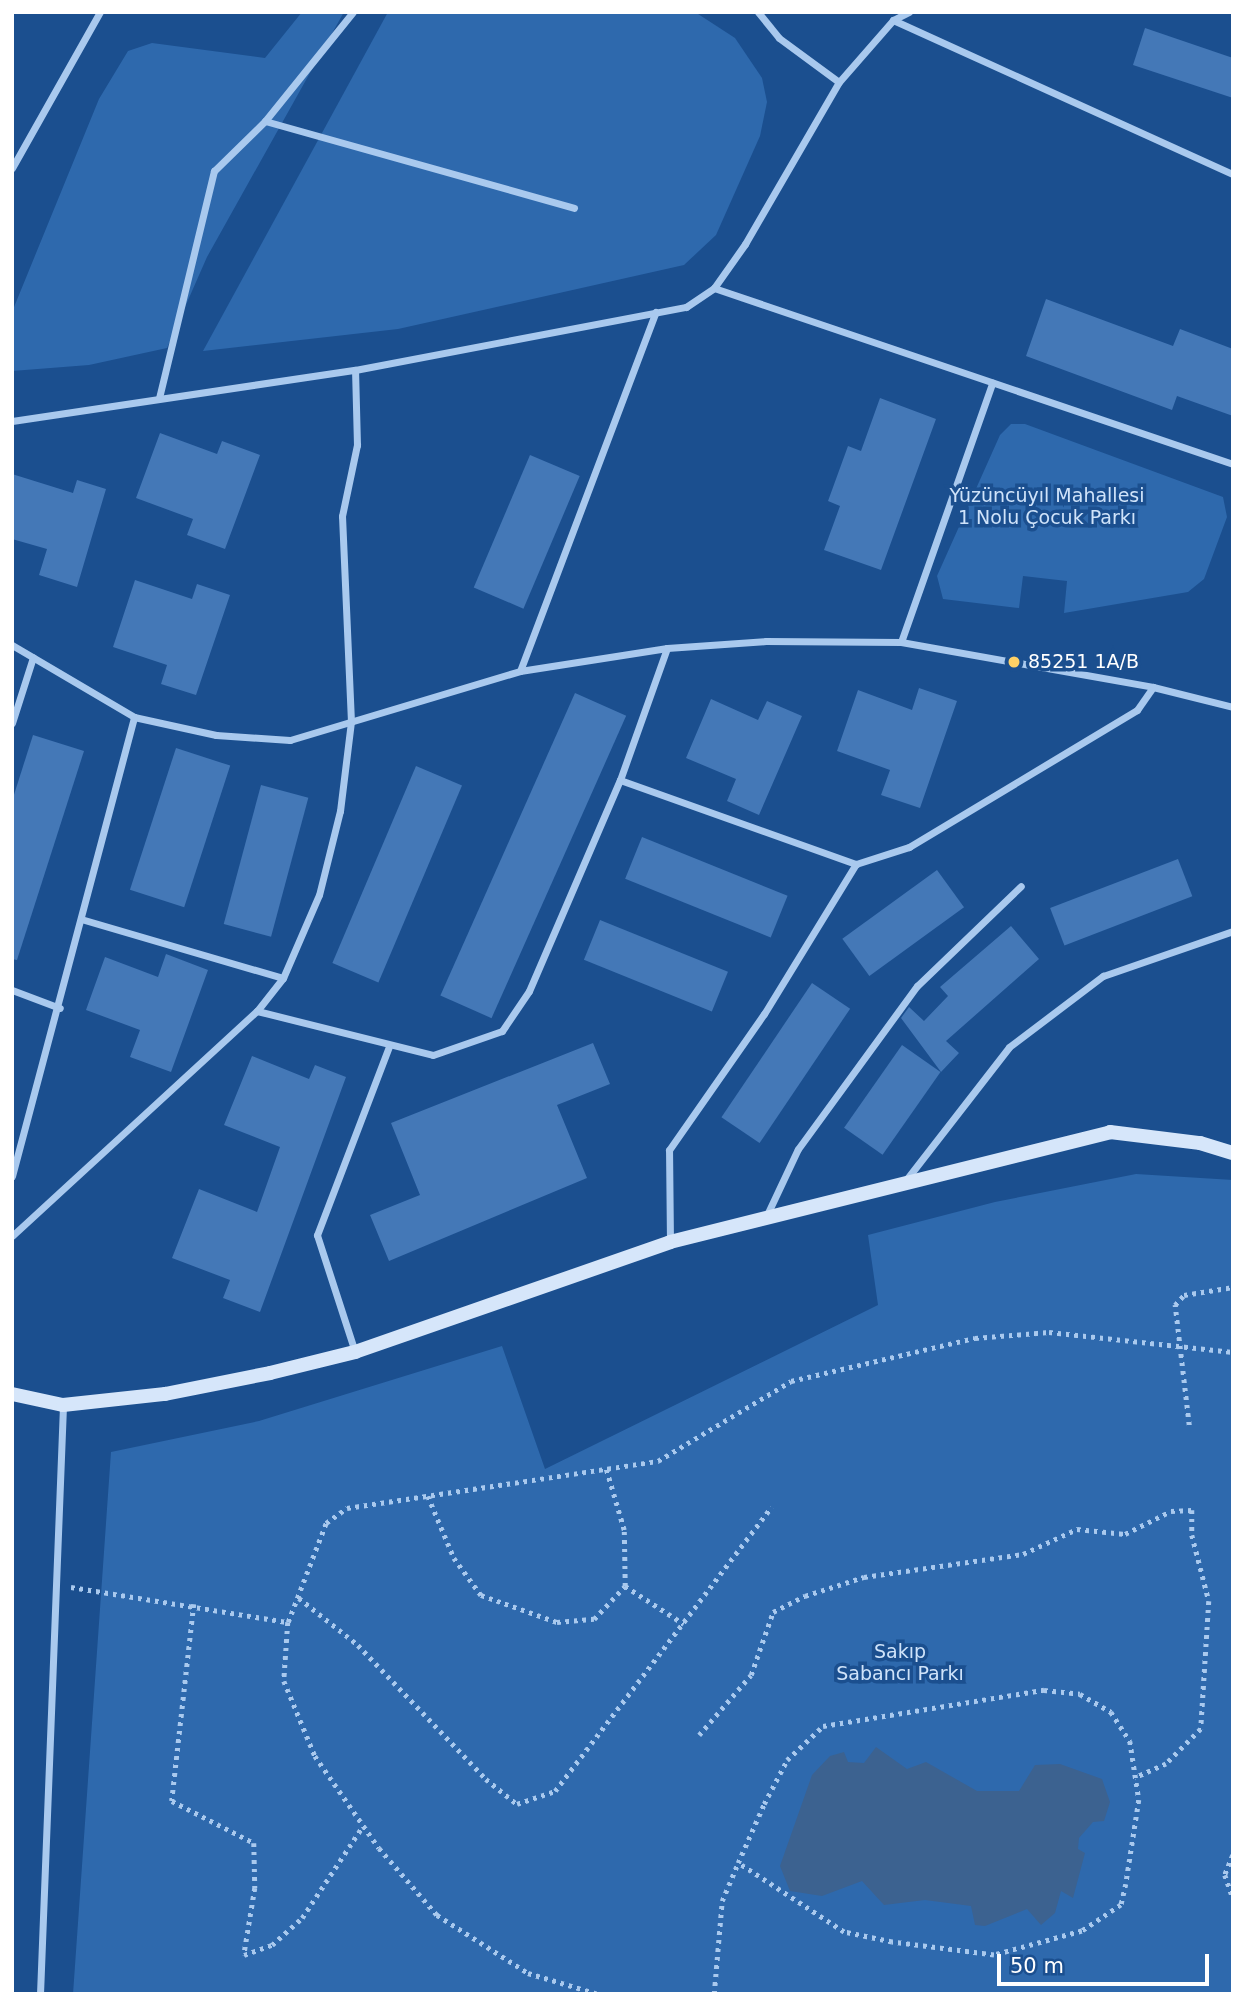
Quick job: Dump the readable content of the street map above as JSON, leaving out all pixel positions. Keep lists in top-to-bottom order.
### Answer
{
  "parks": ["Yüzüncüyıl Mahallesi 1 Nolu Çocuk Parkı", "Sakıp Sabancı Parkı"],
  "places": ["85251 1A/B"],
  "scale_bar": "50 m"
}
